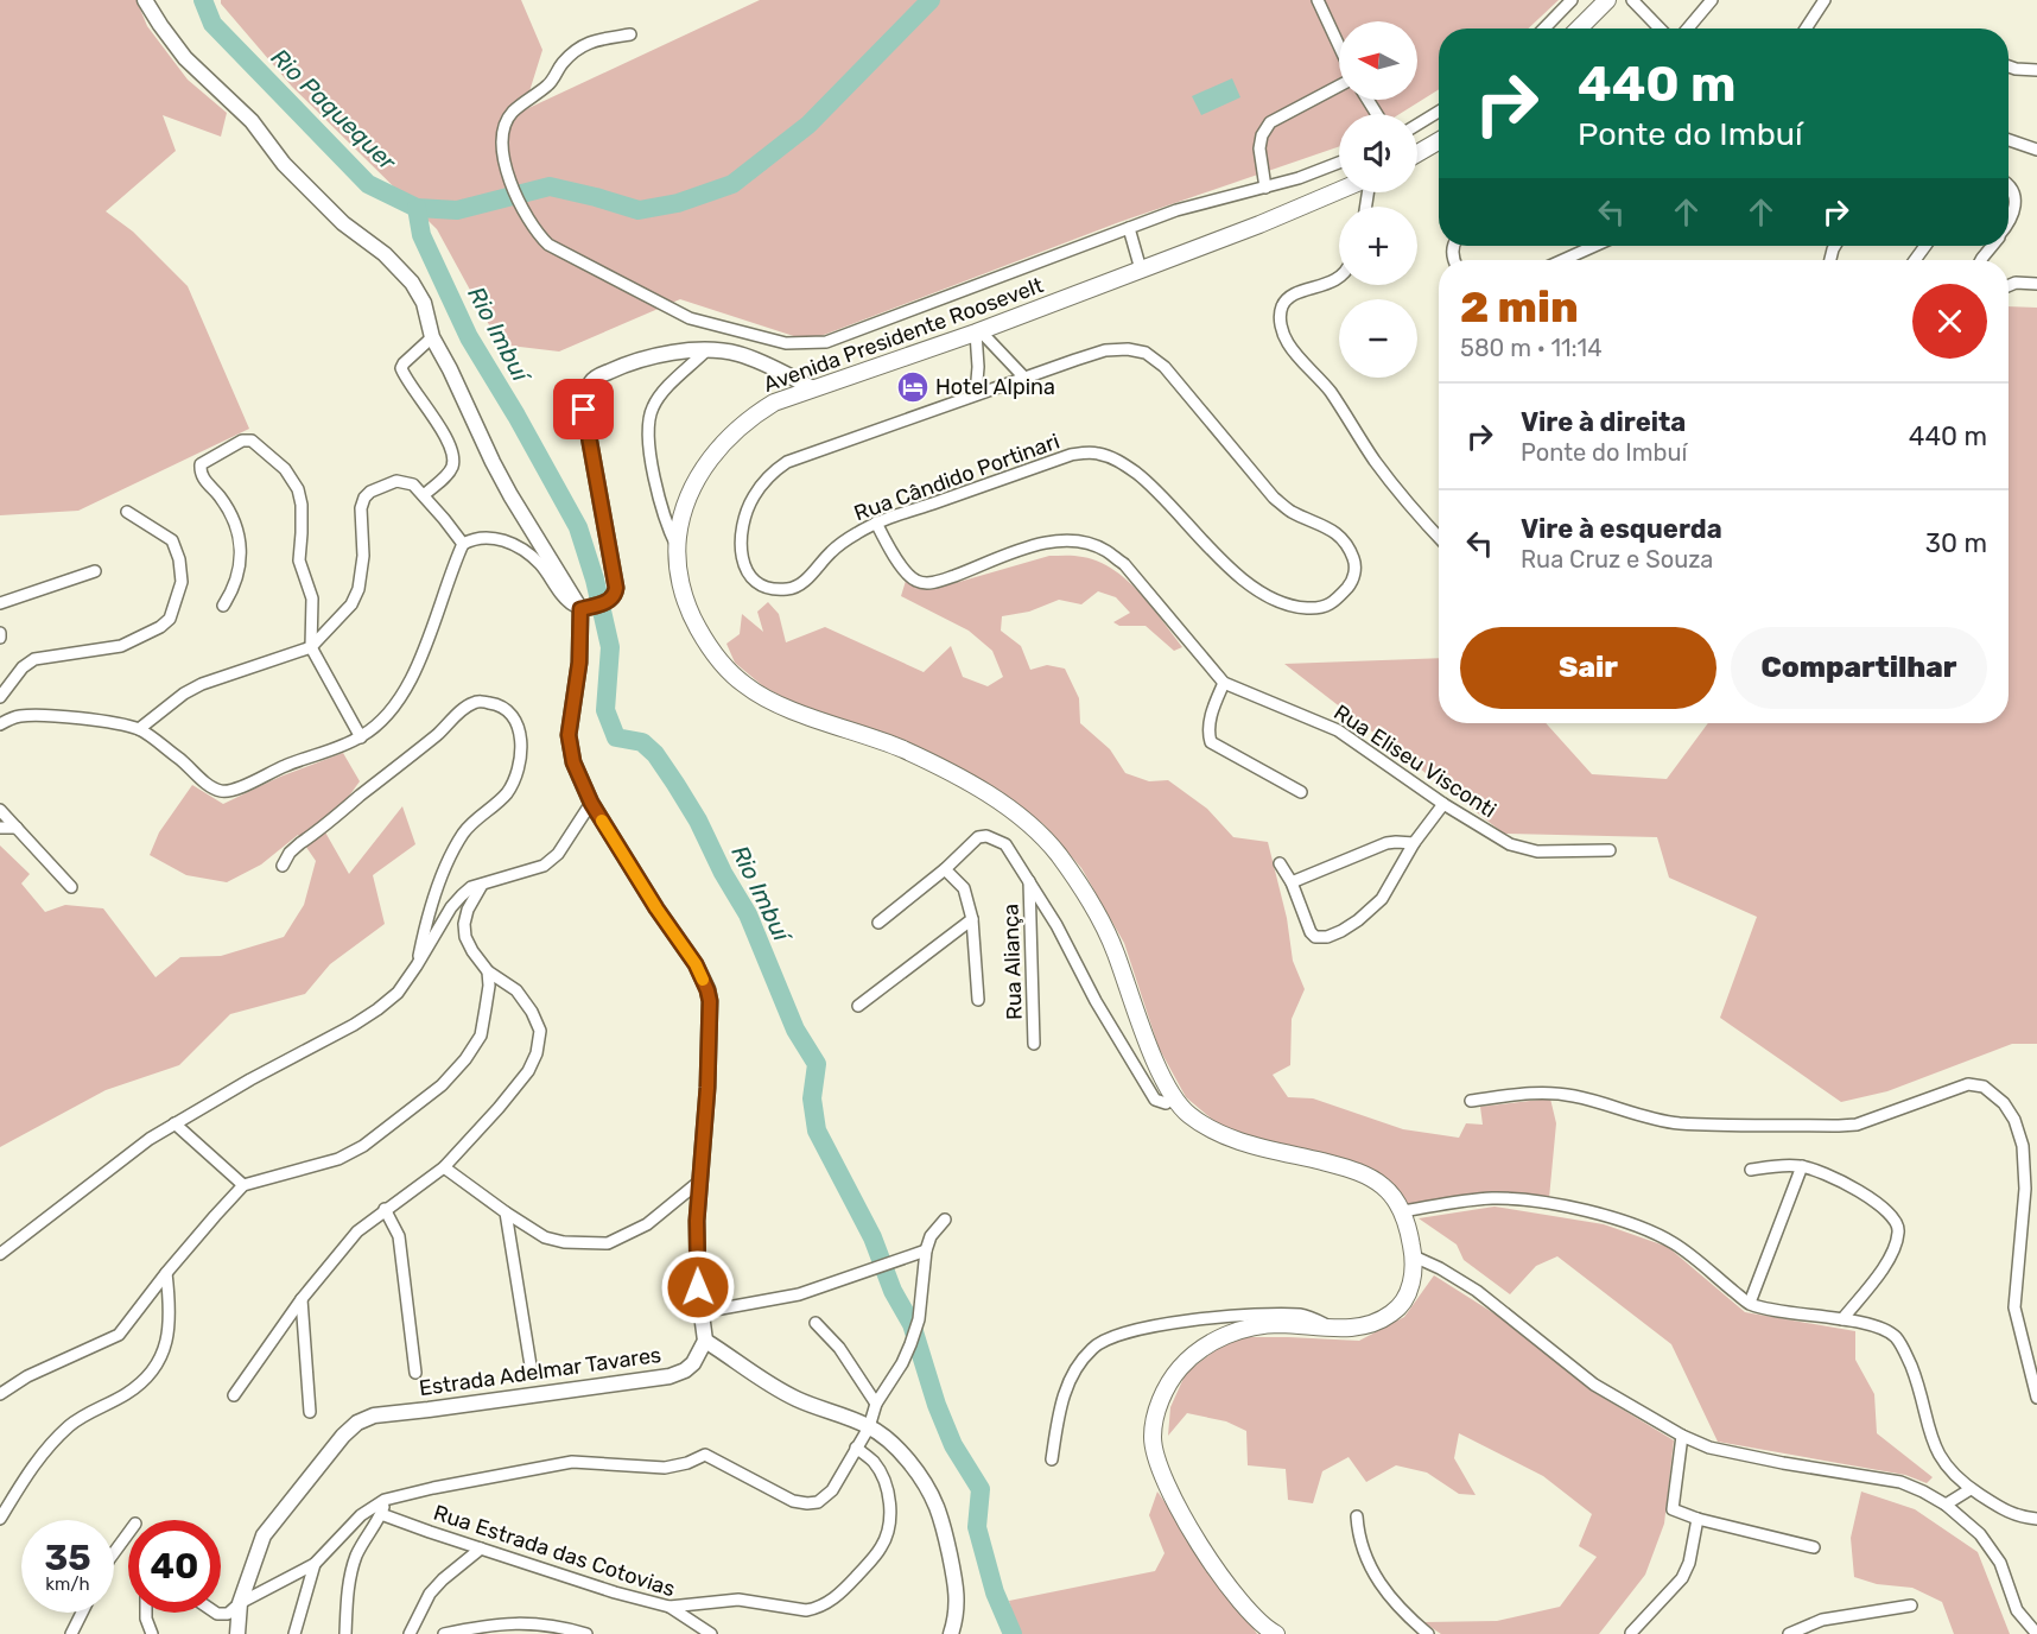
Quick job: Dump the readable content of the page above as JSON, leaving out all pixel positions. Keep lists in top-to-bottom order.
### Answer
{
  "streets": {
    "main road": ["Avenida Presidente Roosevelt"],
    "street": [
      "Rua Cândido Portinari",
      "Rua Eliseu Visconti",
      "Rua Aliança",
      "Estrada Adelmar Tavares",
      "Rua Estrada das Cotovias"
    ]
  },
  "crossings": [
    ["Rua Cândido Portinari", "Rua Eliseu Visconti"]
  ],
  "water": ["Rio Paquequer", "Rio Imbuí"],
  "places": {
    "hotel": ["Hotel Alpina"]
  },
  "north": "left",
  "page": {
    "map_buttons": ["+", "−"],
    "turn": ["440 m", "Ponte do Imbuí"],
    "heading": ["2 min", "580 m · 11:14"],
    "list": [
      {
        "name": "Vire à direita",
        "note": "Ponte do Imbuí",
        "value": "440 m"
      },
      {
        "name": "Vire à esquerda",
        "note": "Rua Cruz e Souza",
        "value": "30 m"
      }
    ],
    "buttons": ["Sair", "Compartilhar"],
    "speed": "35 km/h",
    "limit": "40"
  }
}
